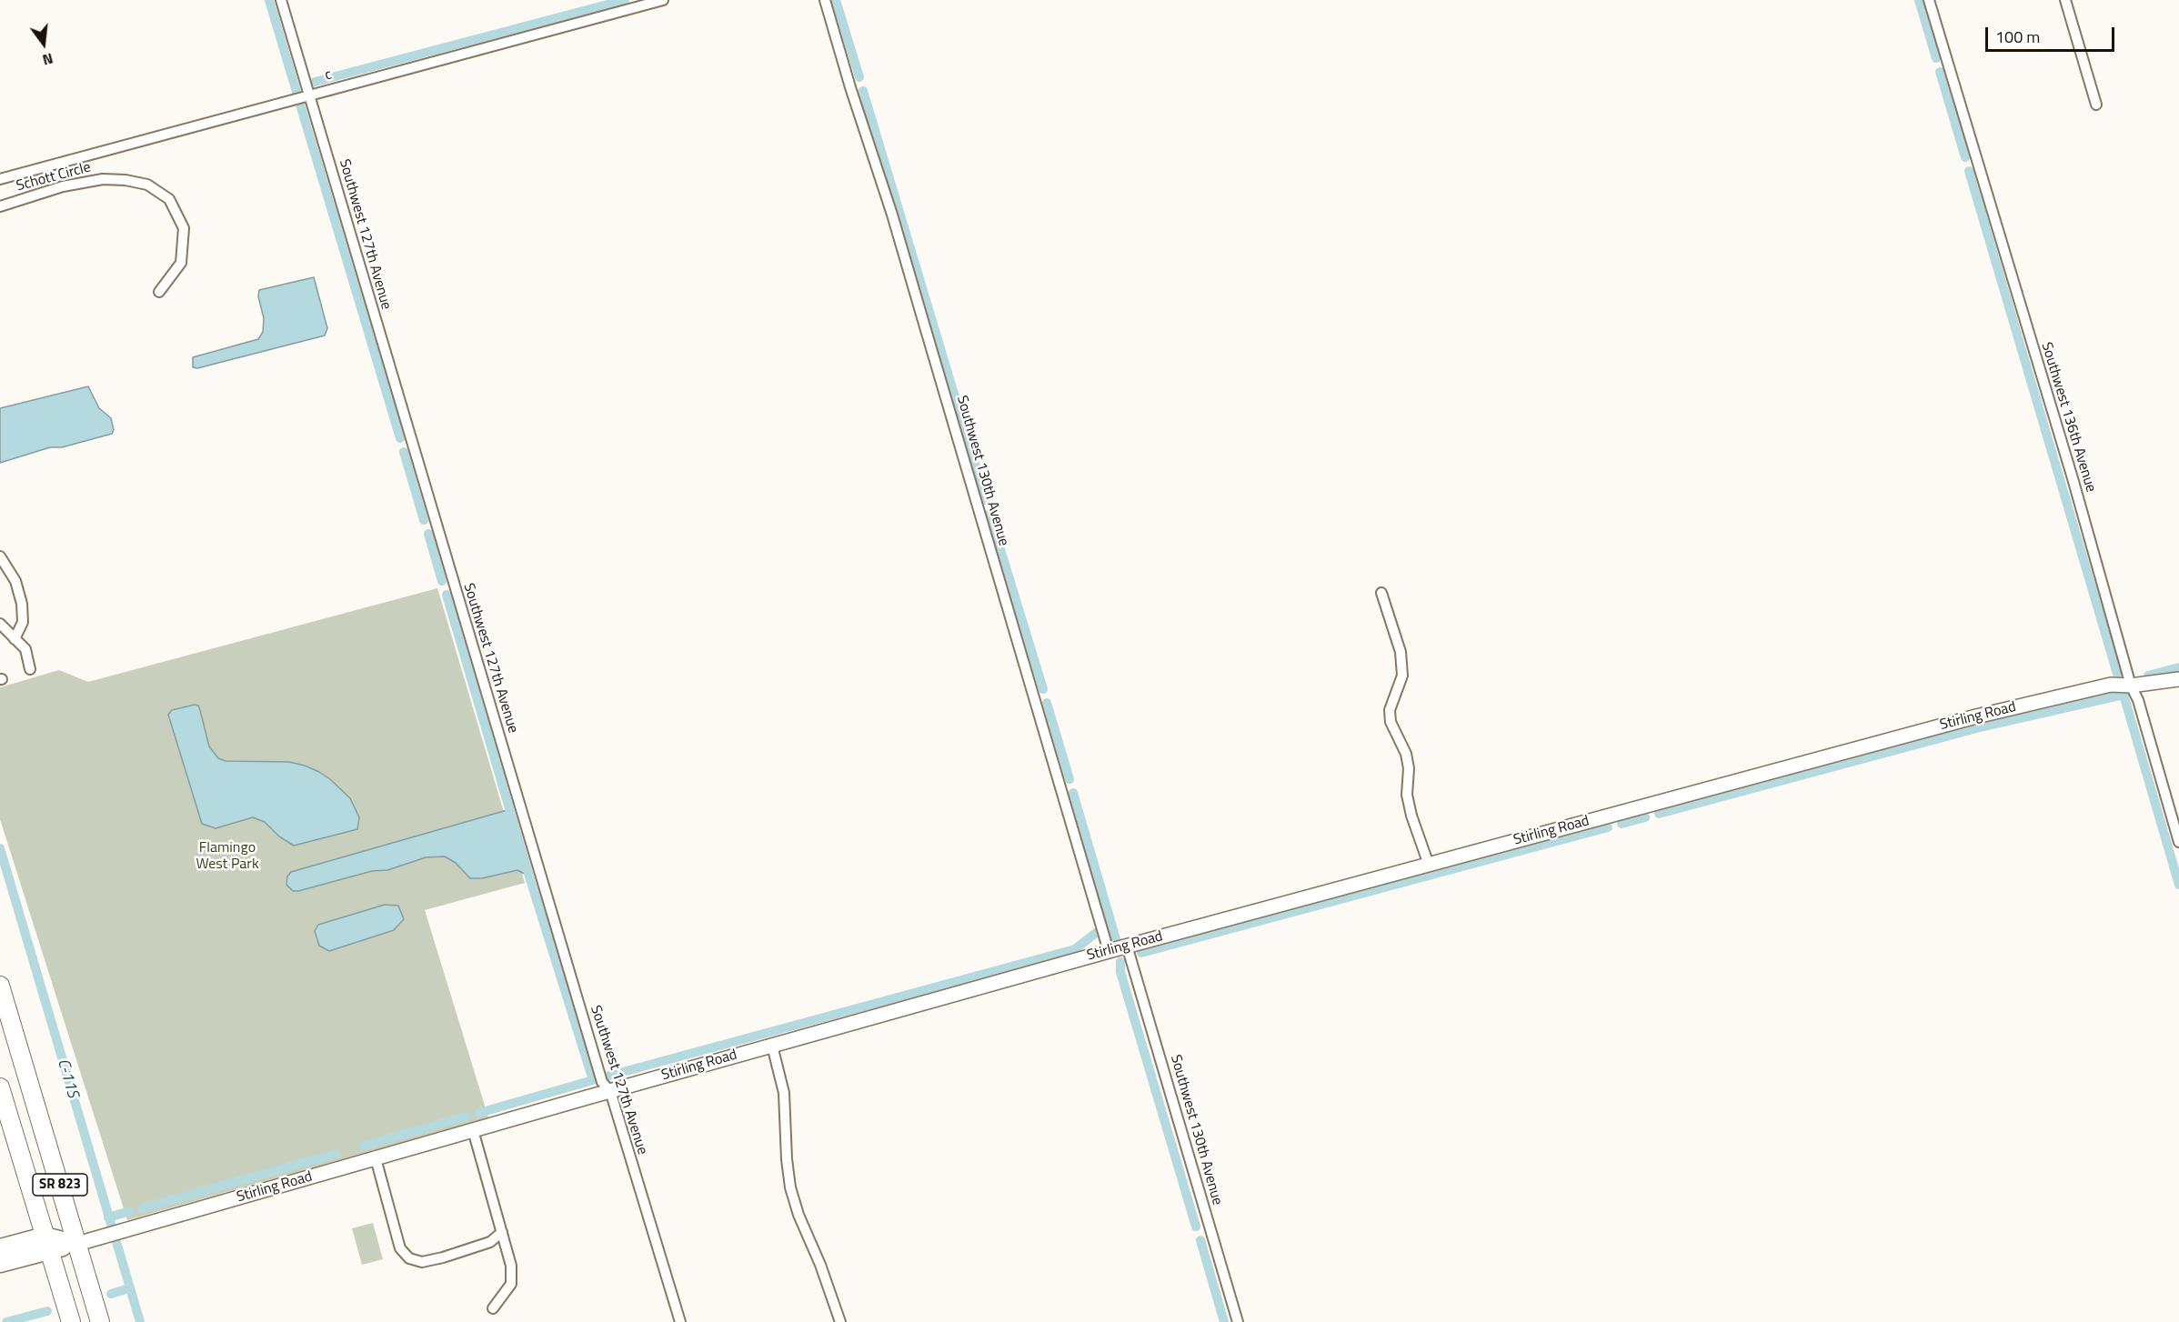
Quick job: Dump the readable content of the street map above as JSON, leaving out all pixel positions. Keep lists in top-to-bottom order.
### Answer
{
  "streets": {
    "highway": ["SR 823"],
    "main road": ["Stirling Road"],
    "street": [
      "c",
      "Schott Circle",
      "Southwest 127th Avenue",
      "Southwest 136th Avenue",
      "Southwest 130th Avenue"
    ]
  },
  "crossings": [
    ["c", "Southwest 127th Avenue"],
    ["Southwest 127th Avenue", "Stirling Road"],
    ["Southwest 136th Avenue", "Stirling Road"],
    ["Southwest 130th Avenue", "Stirling Road"],
    ["Stirling Road", "SR 823"]
  ],
  "water": ["C-11S"],
  "parks": ["Flamingo West Park"],
  "scale_bar": "100 m",
  "north": "bottom"
}
